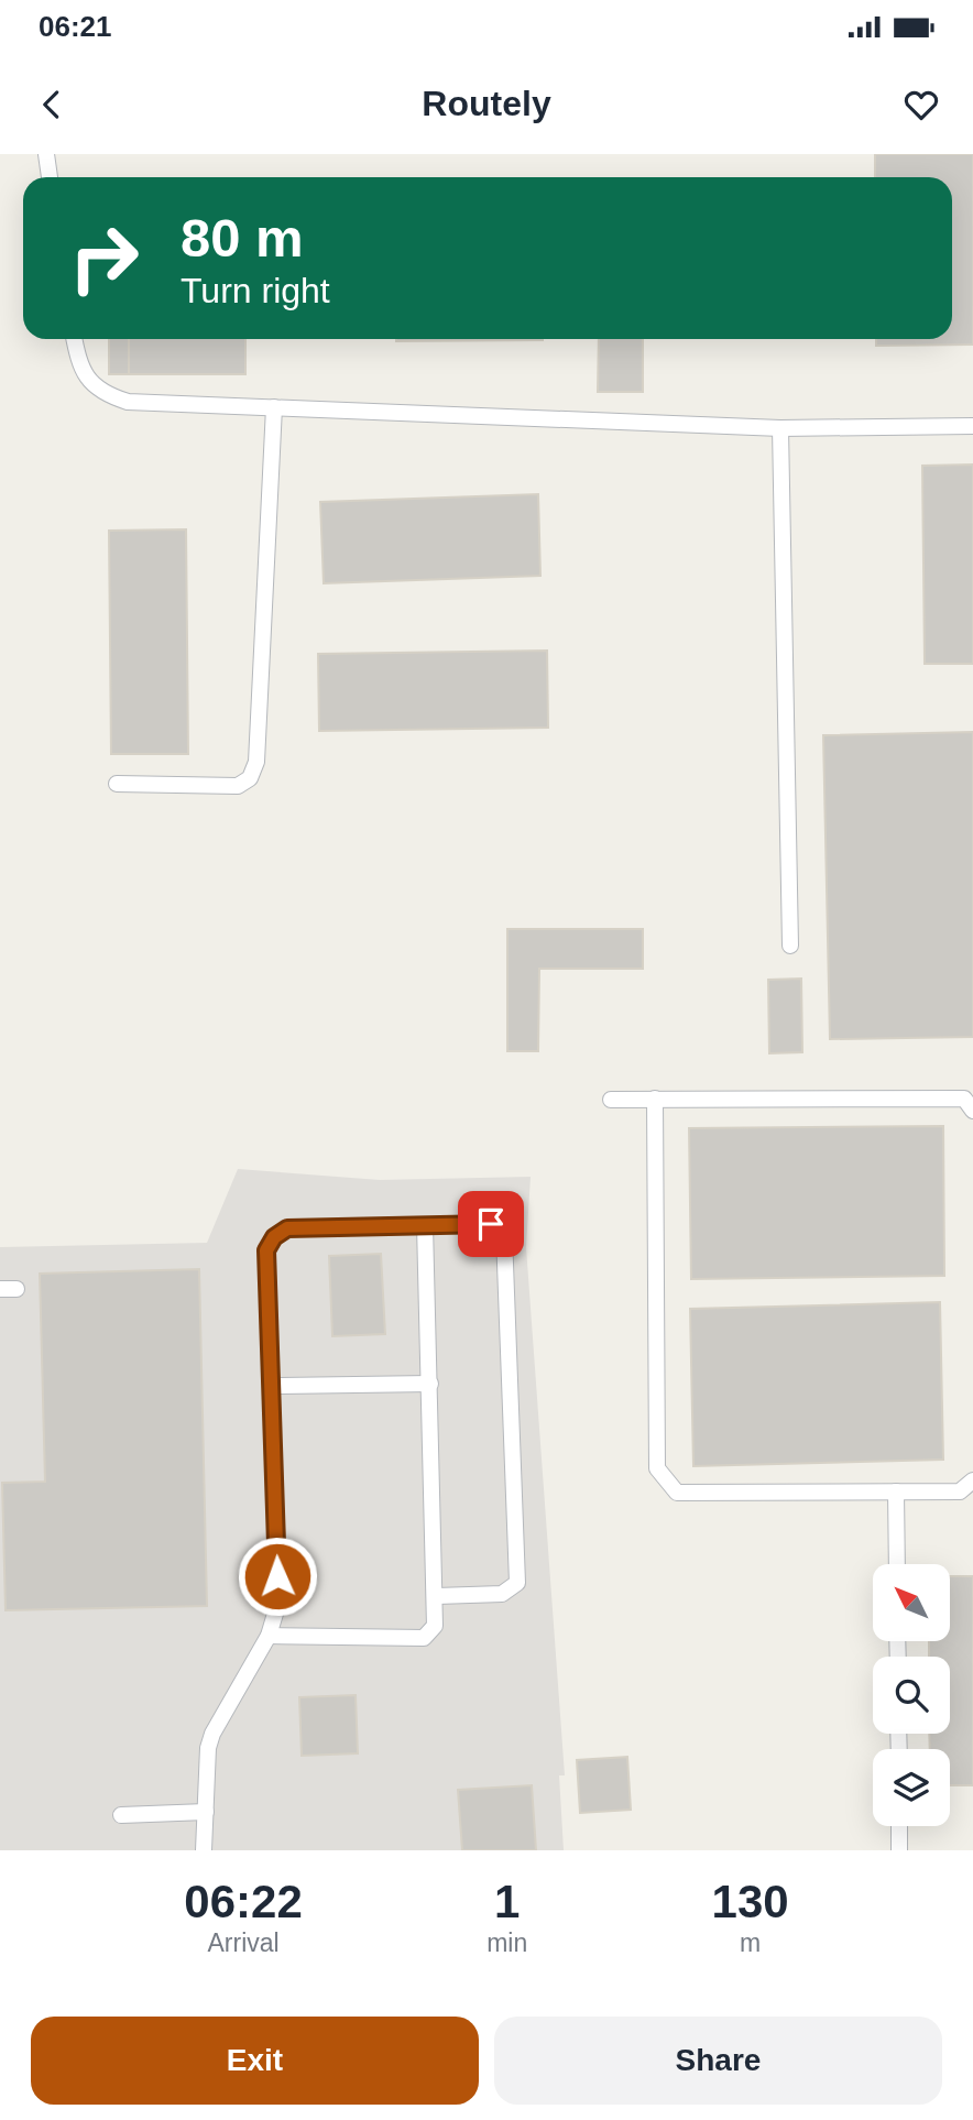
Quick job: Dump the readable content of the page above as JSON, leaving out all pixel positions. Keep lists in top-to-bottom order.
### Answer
{
  "north": "top left",
  "page": {
    "status": "06:21",
    "header": "Routely",
    "turn": ["80 m", "Turn right"],
    "eta": [
      "06:22",
      "Arrival",
      "1",
      "min",
      "130",
      "m"
    ],
    "buttons": ["Exit", "Share"]
  }
}
